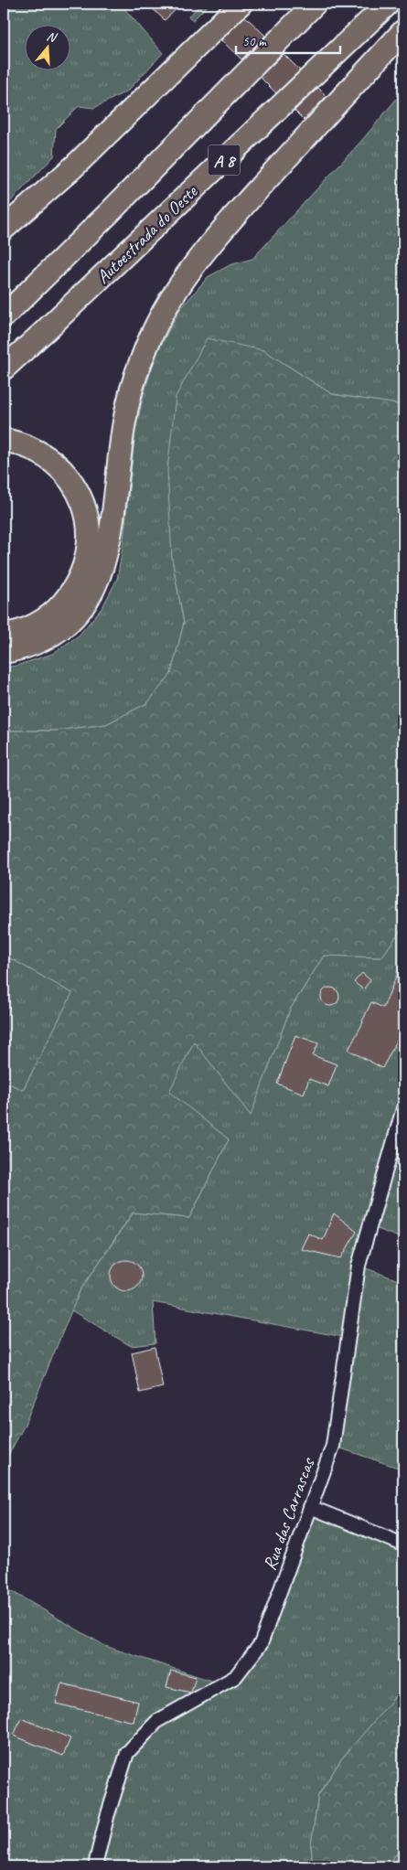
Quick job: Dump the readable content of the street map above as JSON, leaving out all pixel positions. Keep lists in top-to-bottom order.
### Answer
{
  "streets": {
    "highway": ["A 8", "Autoestrada do Oeste"],
    "street": ["Rua das Carrascas"]
  },
  "scale_bar": "50 m",
  "north": "top"
}
